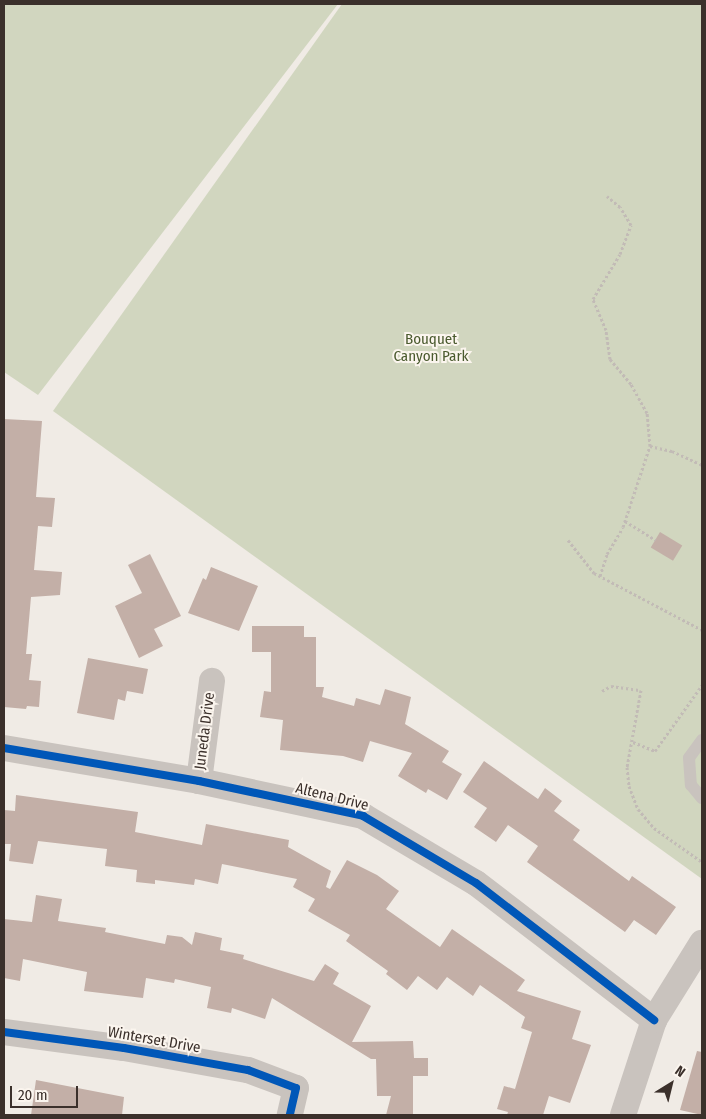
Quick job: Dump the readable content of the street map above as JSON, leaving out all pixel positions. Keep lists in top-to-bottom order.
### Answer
{
  "streets": {
    "street": ["Juneda Drive", "Altena Drive", "Winterset Drive"]
  },
  "crossings": [
    ["Juneda Drive", "Altena Drive"]
  ],
  "parks": ["Bouquet Canyon Park"],
  "scale_bar": "20 m",
  "north": "top right"
}
